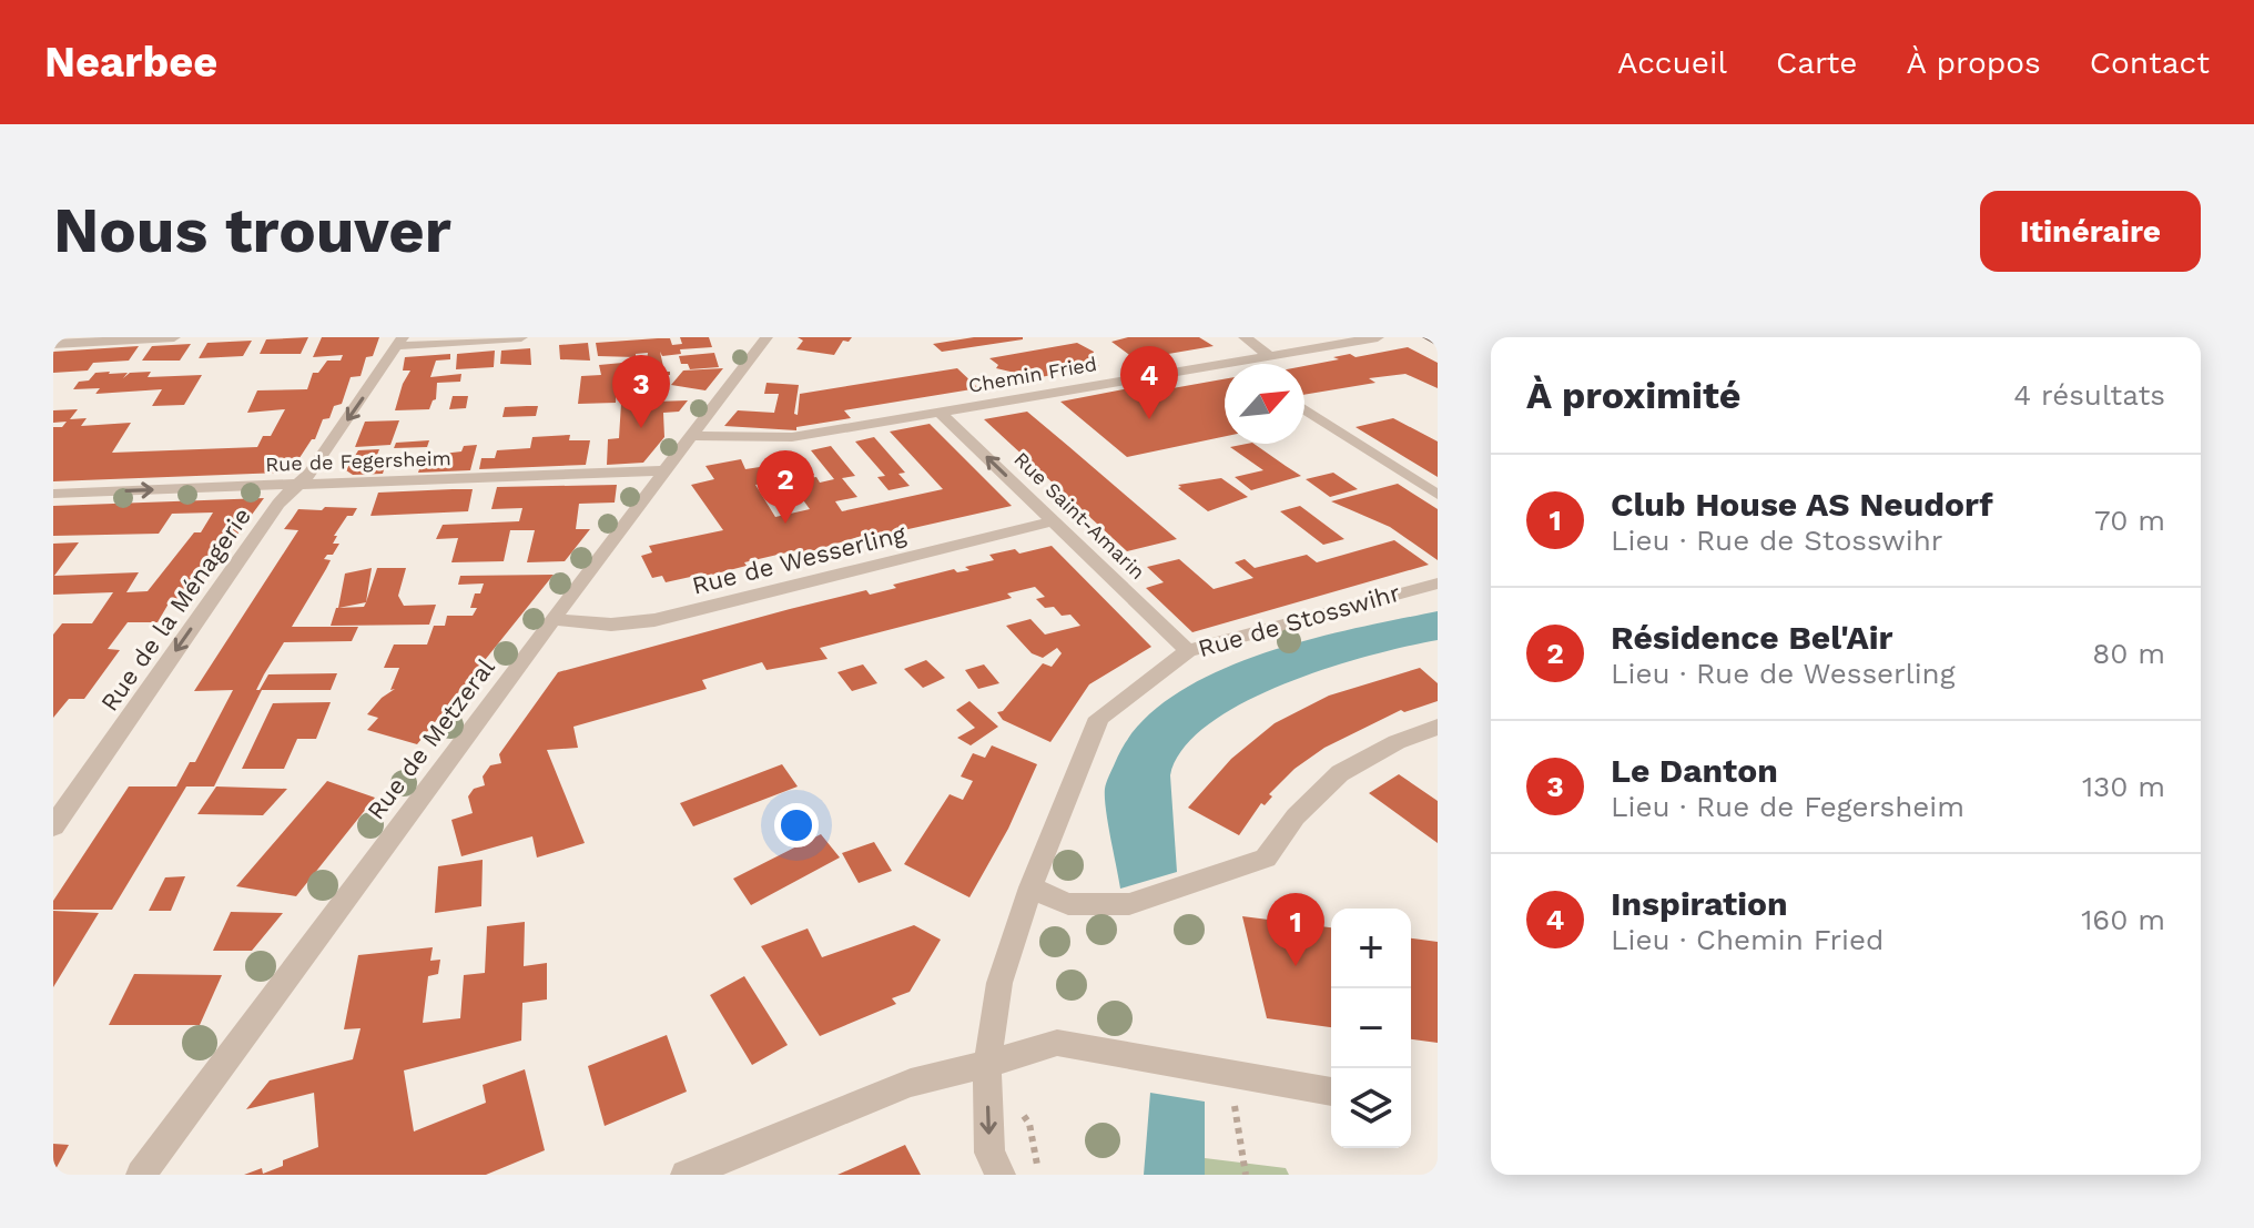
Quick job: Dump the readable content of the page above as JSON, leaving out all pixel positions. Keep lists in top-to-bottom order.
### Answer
{
  "streets": {
    "street": [
      "Chemin Fried",
      "Rue de Fegersheim",
      "Rue Saint-Amarin",
      "Rue de Wesserling",
      "Rue de la Ménagerie",
      "Rue de Stosswihr",
      "Rue de Metzeral"
    ]
  },
  "crossings": [
    ["Chemin Fried", "Rue Saint-Amarin"],
    ["Chemin Fried", "Rue de Metzeral"],
    ["Rue de Fegersheim", "Rue de la Ménagerie"],
    ["Rue de Fegersheim", "Rue de Metzeral"],
    ["Rue Saint-Amarin", "Rue de Wesserling"],
    ["Rue Saint-Amarin", "Rue de Stosswihr"],
    ["Rue de Wesserling", "Rue de Metzeral"]
  ],
  "one_way": ["Rue Saint-Amarin", "Rue de la Ménagerie"],
  "north": "top right",
  "page": {
    "header": "Nearbee",
    "nav": [
      "Accueil",
      "Carte",
      "À propos",
      "Contact"
    ],
    "buttons": "Itinéraire",
    "title": "Nous trouver",
    "heading": ["À proximité", "4 résultats"],
    "pins": [
      "4",
      "3",
      "2",
      "1"
    ],
    "list": [
      {
        "mark": "1",
        "name": "Club House AS Neudorf",
        "note": "Lieu · Rue de Stosswihr",
        "value": "70 m"
      },
      {
        "mark": "2",
        "name": "Résidence Bel'Air",
        "note": "Lieu · Rue de Wesserling",
        "value": "80 m"
      },
      {
        "mark": "3",
        "name": "Le Danton",
        "note": "Lieu · Rue de Fegersheim",
        "value": "130 m"
      },
      {
        "mark": "4",
        "name": "Inspiration",
        "note": "Lieu · Chemin Fried",
        "value": "160 m"
      }
    ],
    "map_buttons": ["+", "−"]
  }
}
